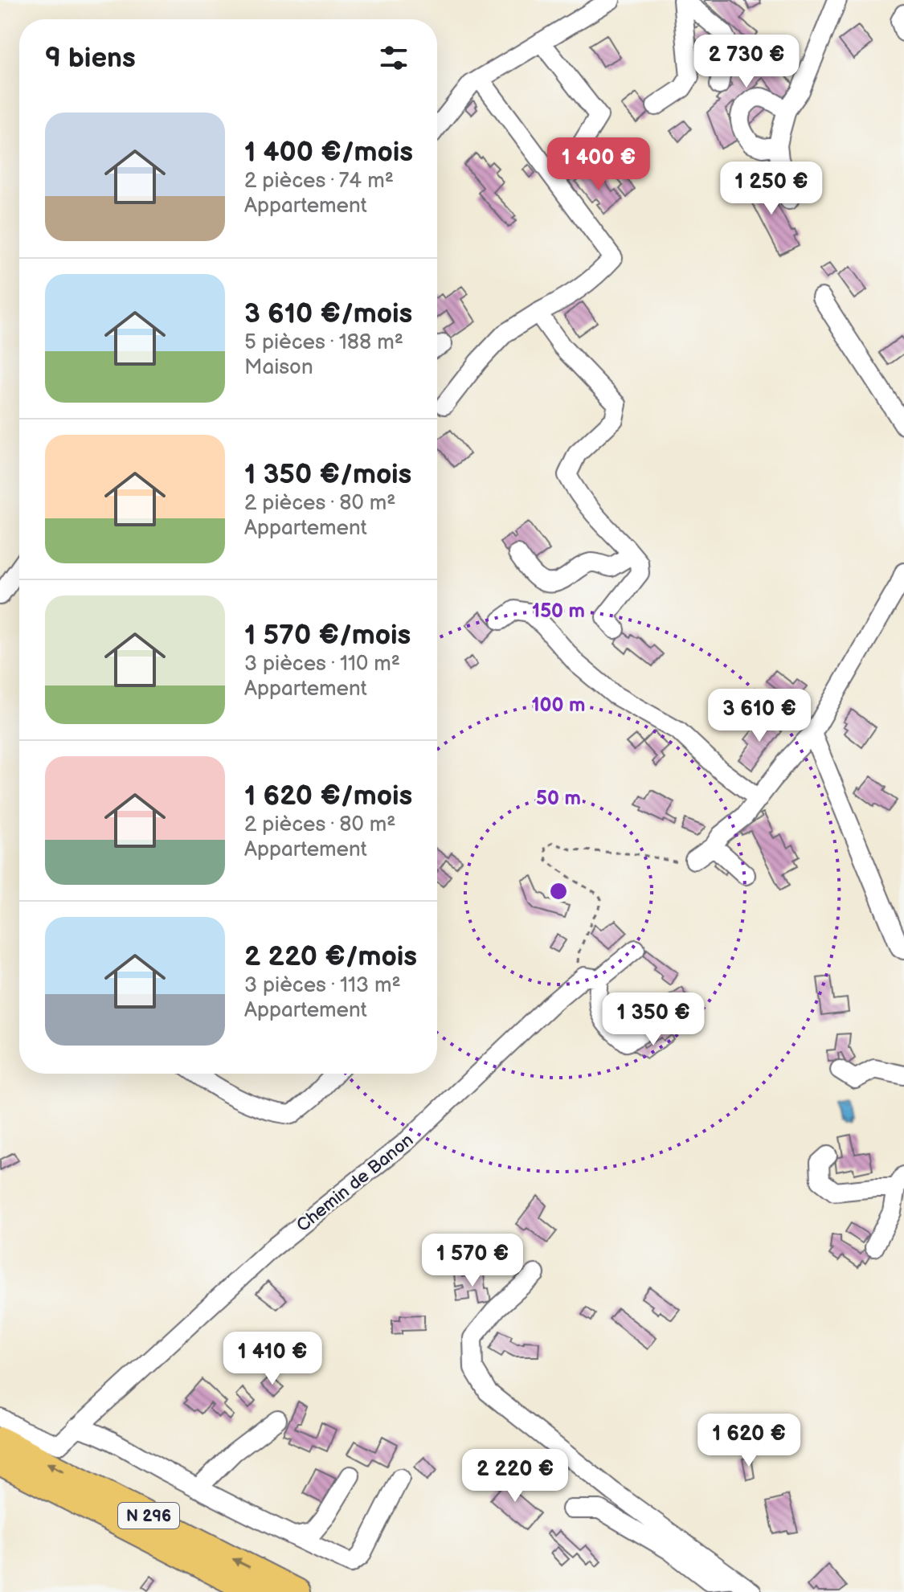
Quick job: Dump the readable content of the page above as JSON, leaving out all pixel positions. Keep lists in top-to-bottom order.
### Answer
{
  "streets": {
    "highway": ["N 296"],
    "street": ["Chemin de Banon"]
  },
  "page": {
    "heading": "9 biens",
    "price": [
      "2 730 €",
      "1 400 €",
      "1 250 €",
      "3 610 €",
      "1 350 €",
      "1 570 €",
      "1 410 €",
      "1 620 €",
      "2 220 €"
    ],
    "list": [
      {
        "name": "1 400 €/mois",
        "note": "2 pièces · 74 m² · Appartement"
      },
      {
        "name": "3 610 €/mois",
        "note": "5 pièces · 188 m² · Maison"
      },
      {
        "name": "1 350 €/mois",
        "note": "2 pièces · 80 m² · Appartement"
      },
      {
        "name": "1 570 €/mois",
        "note": "3 pièces · 110 m² · Appartement"
      },
      {
        "name": "1 620 €/mois",
        "note": "2 pièces · 80 m² · Appartement"
      },
      {
        "name": "2 220 €/mois",
        "note": "3 pièces · 113 m² · Appartement"
      }
    ]
  },
  "rings": ["150 m", "100 m", "50 m"]
}
